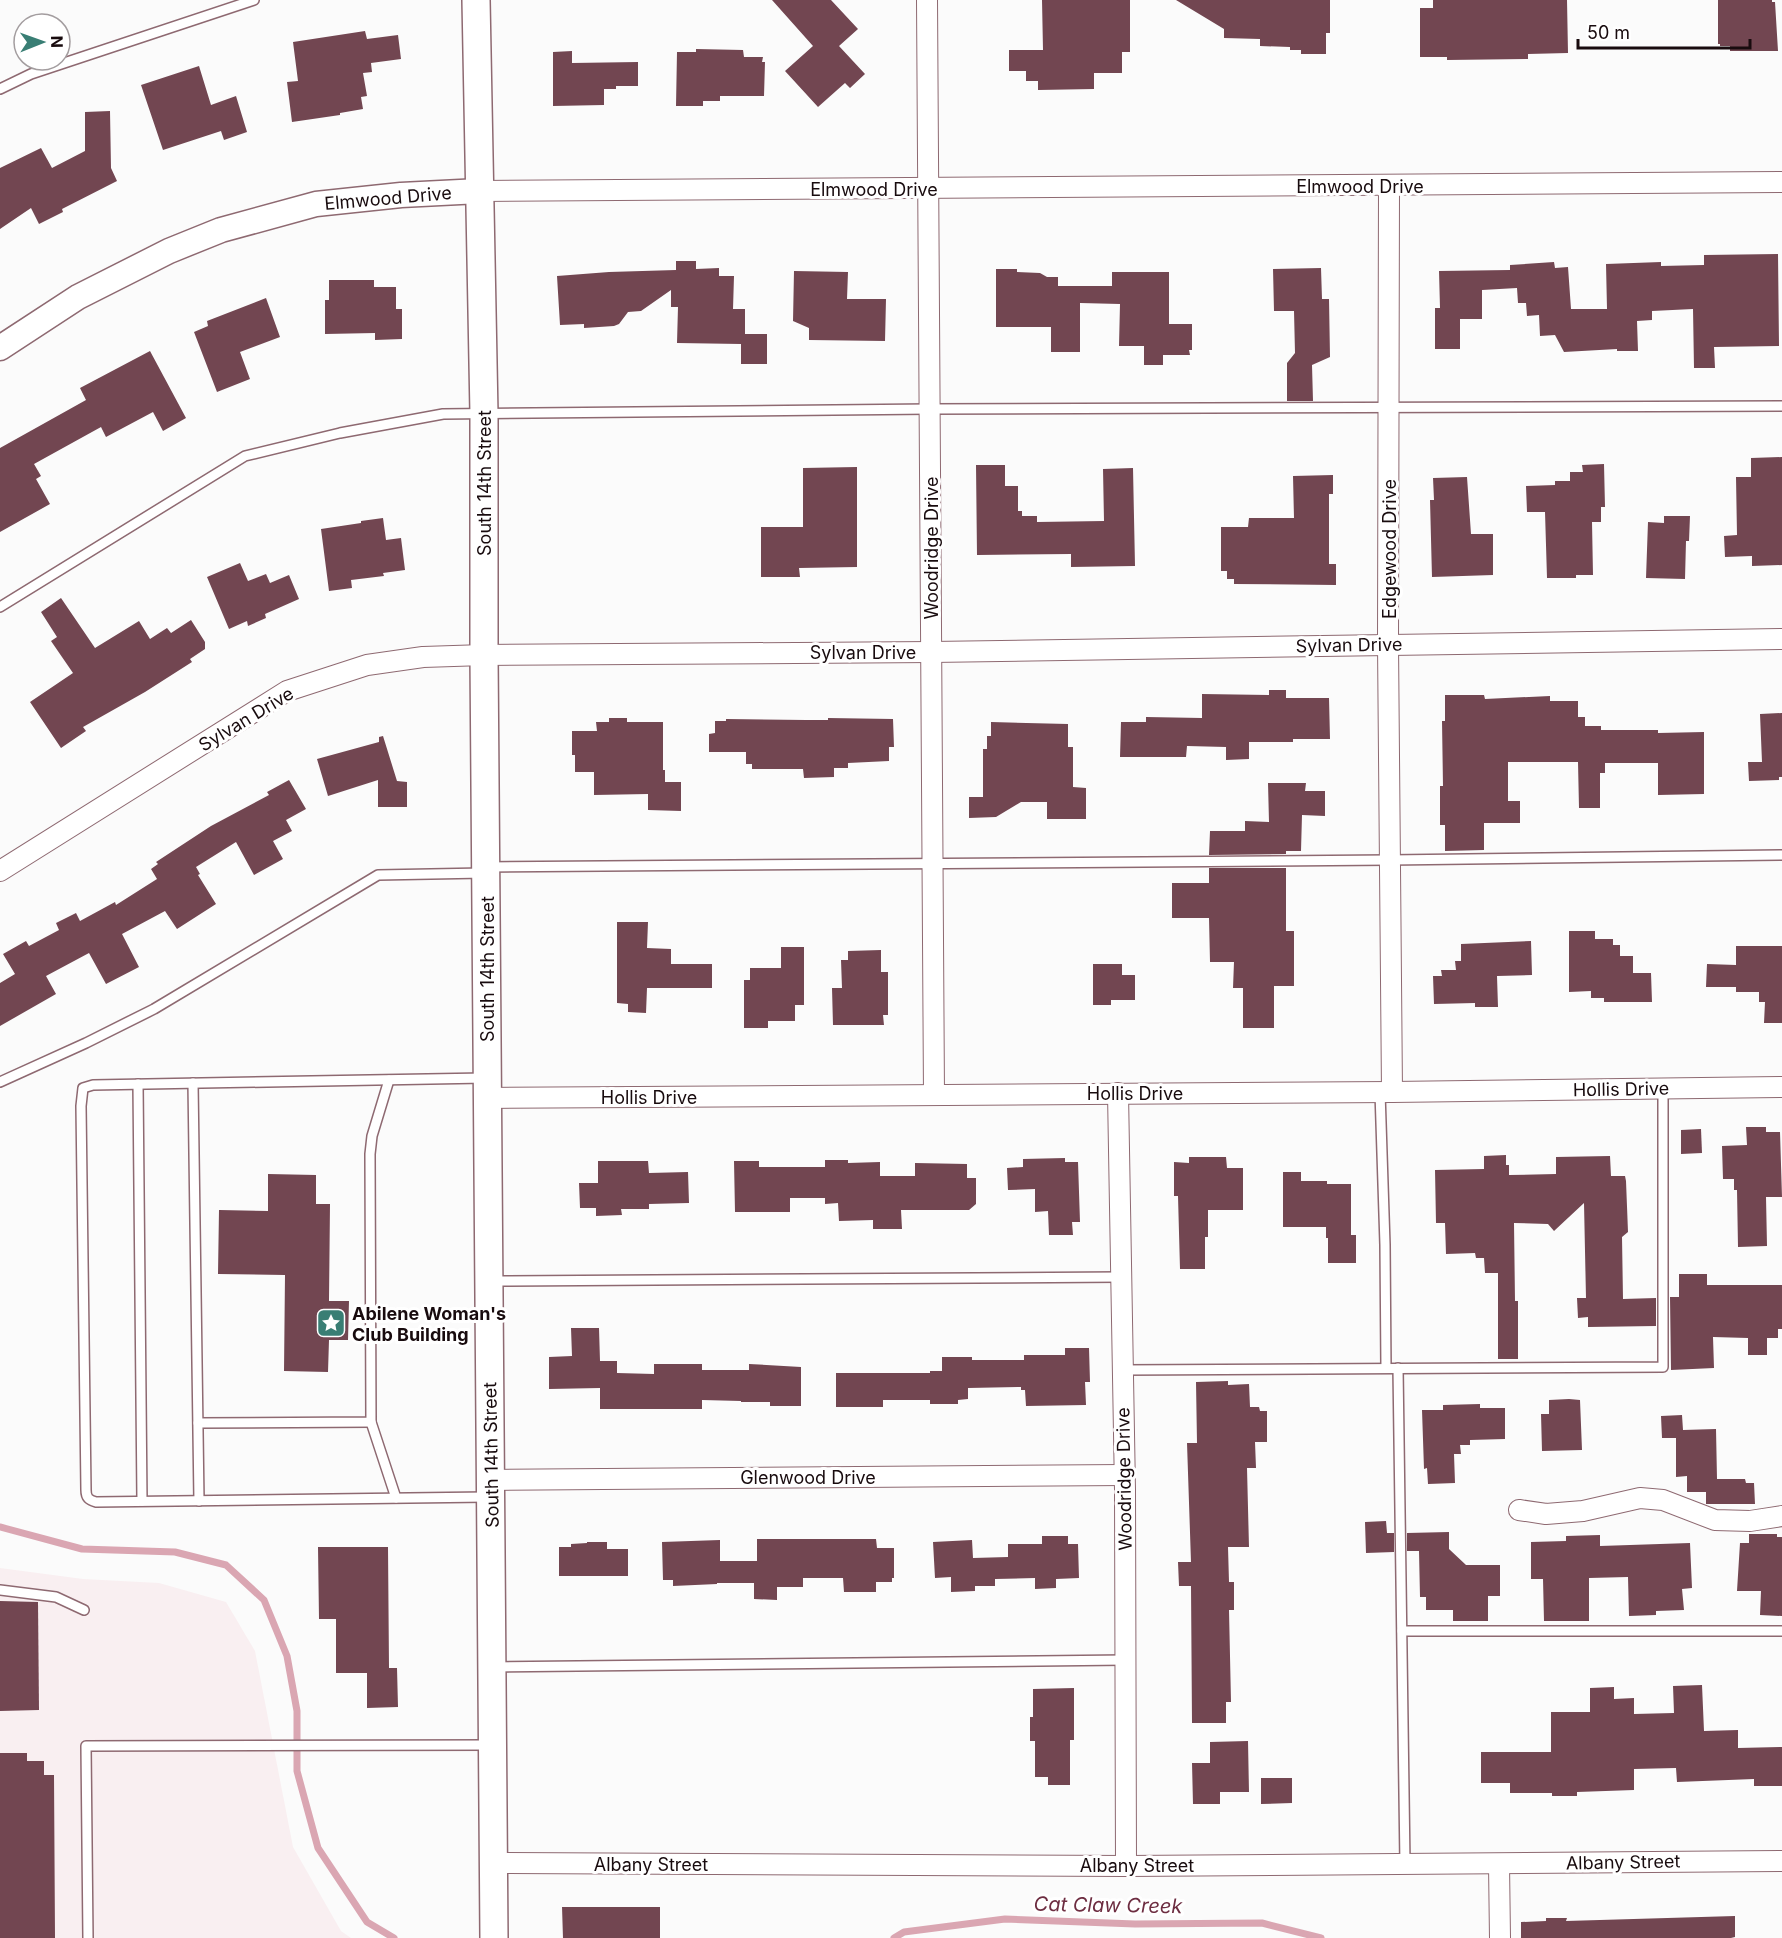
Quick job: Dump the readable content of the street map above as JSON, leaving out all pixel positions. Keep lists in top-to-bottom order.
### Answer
{
  "streets": {
    "main road": ["South 14th Street"],
    "street": [
      "Elmwood Drive",
      "Woodridge Drive",
      "Edgewood Drive",
      "Sylvan Drive",
      "Hollis Drive",
      "Glenwood Drive",
      "Albany Street"
    ]
  },
  "crossings": [
    ["Elmwood Drive", "South 14th Street"],
    ["Elmwood Drive", "Woodridge Drive"],
    ["Elmwood Drive", "Edgewood Drive"],
    ["South 14th Street", "Sylvan Drive"],
    ["South 14th Street", "Hollis Drive"],
    ["South 14th Street", "Glenwood Drive"],
    ["South 14th Street", "Albany Street"],
    ["Woodridge Drive", "Sylvan Drive"],
    ["Woodridge Drive", "Hollis Drive"],
    ["Woodridge Drive", "Glenwood Drive"],
    ["Woodridge Drive", "Albany Street"],
    ["Edgewood Drive", "Sylvan Drive"],
    ["Edgewood Drive", "Hollis Drive"]
  ],
  "water": ["Cat Claw Creek"],
  "places": {
    "place": ["Abilene Woman's Club Building"]
  },
  "scale_bar": "50 m",
  "north": "right"
}
